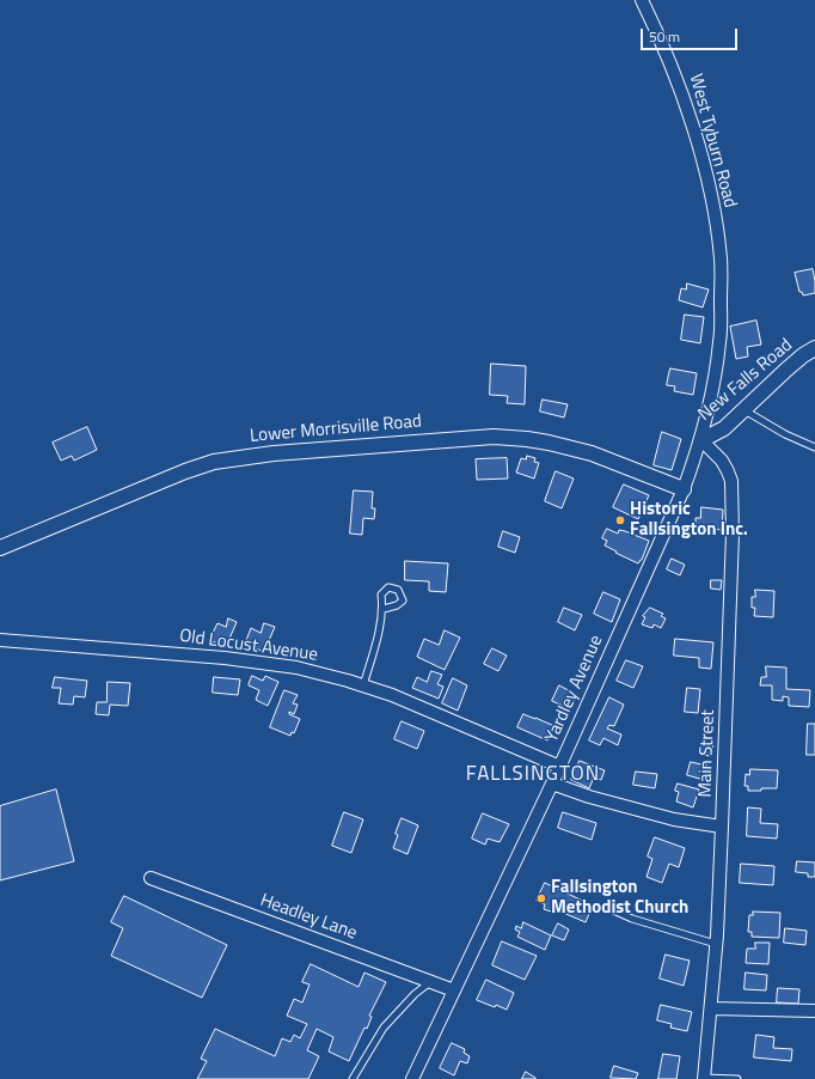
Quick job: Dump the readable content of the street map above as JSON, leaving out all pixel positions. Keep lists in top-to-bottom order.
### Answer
{
  "streets": {
    "street": [
      "West Tyburn Road",
      "New Falls Road",
      "Lower Morrisville Road",
      "Old Locust Avenue",
      "Yardley Avenue",
      "Main Street",
      "Headley Lane"
    ]
  },
  "crossings": [
    ["West Tyburn Road", "New Falls Road"],
    ["West Tyburn Road", "Yardley Avenue"],
    ["West Tyburn Road", "Main Street"],
    ["New Falls Road", "Yardley Avenue"],
    ["New Falls Road", "Main Street"],
    ["Lower Morrisville Road", "Yardley Avenue"],
    ["Old Locust Avenue", "Yardley Avenue"],
    ["Yardley Avenue", "Main Street"],
    ["Yardley Avenue", "Headley Lane"]
  ],
  "districts": ["FALLSINGTON"],
  "places": ["Historic Fallsington Inc.", "Fallsington Methodist Church"],
  "scale_bar": "50 m"
}
